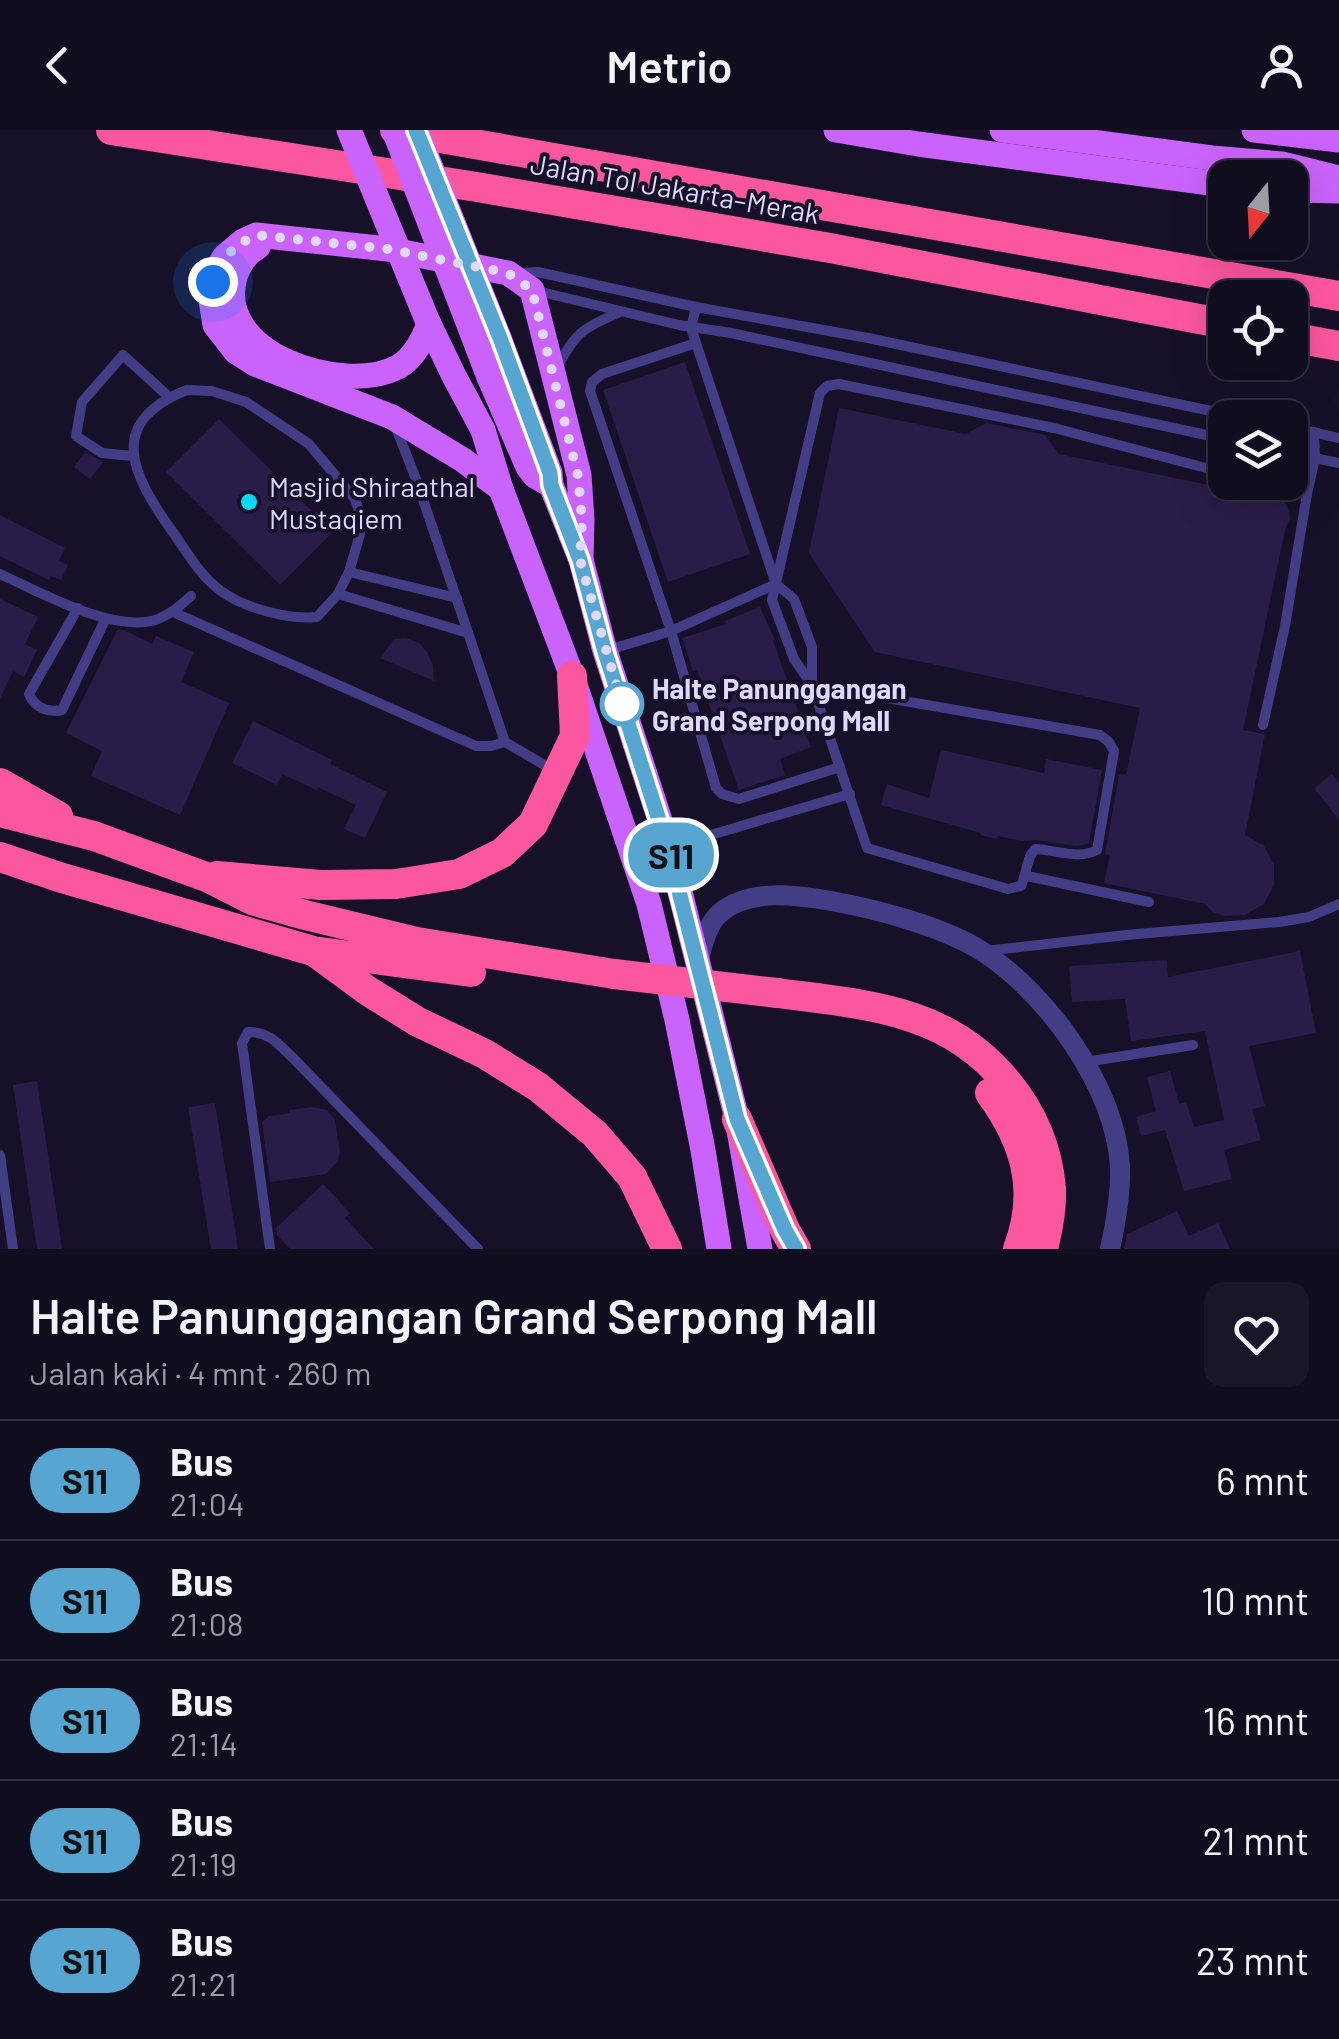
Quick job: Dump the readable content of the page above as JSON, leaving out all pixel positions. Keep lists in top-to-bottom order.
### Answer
{
  "streets": {
    "highway": ["Jalan Tol Jakarta–Merak"]
  },
  "places": ["Masjid Shiraathal Mustaqiem", "Halte Panunggangan Grand Serpong Mall"],
  "lines": ["bus line S11"],
  "north": "bottom",
  "page": {
    "header": "Metrio",
    "on_map": "S11",
    "heading": ["Halte Panunggangan Grand Serpong Mall", "Jalan kaki · 4 mnt · 260 m"],
    "list": [
      {
        "mark": "S11",
        "name": "Bus",
        "note": "21:04",
        "value": "6 mnt"
      },
      {
        "mark": "S11",
        "name": "Bus",
        "note": "21:08",
        "value": "10 mnt"
      },
      {
        "mark": "S11",
        "name": "Bus",
        "note": "21:14",
        "value": "16 mnt"
      },
      {
        "mark": "S11",
        "name": "Bus",
        "note": "21:19",
        "value": "21 mnt"
      },
      {
        "mark": "S11",
        "name": "Bus",
        "note": "21:21",
        "value": "23 mnt"
      }
    ]
  }
}
